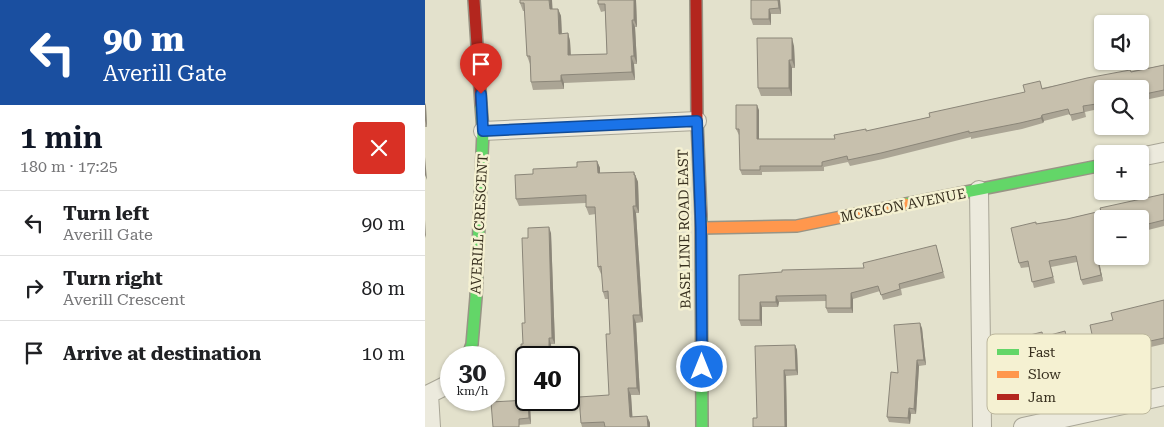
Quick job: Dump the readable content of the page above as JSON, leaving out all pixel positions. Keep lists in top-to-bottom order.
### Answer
{
  "streets": {
    "street": ["MCKEON AVENUE", "AVERILL CRESCENT", "BASE LINE ROAD EAST"]
  },
  "crossings": [
    ["MCKEON AVENUE", "BASE LINE ROAD EAST"]
  ],
  "legend": ["Fast", "Slow", "Jam"],
  "page": {
    "turn": ["90 m", "Averill Gate"],
    "map_buttons": ["+", "−"],
    "heading": ["1 min", "180 m · 17:25"],
    "list": [
      {
        "name": "Turn left",
        "note": "Averill Gate",
        "value": "90 m"
      },
      {
        "name": "Turn right",
        "note": "Averill Crescent",
        "value": "80 m"
      },
      {
        "name": "Arrive at destination",
        "value": "10 m"
      }
    ],
    "speed": "30 km/h",
    "limit": "40"
  }
}
